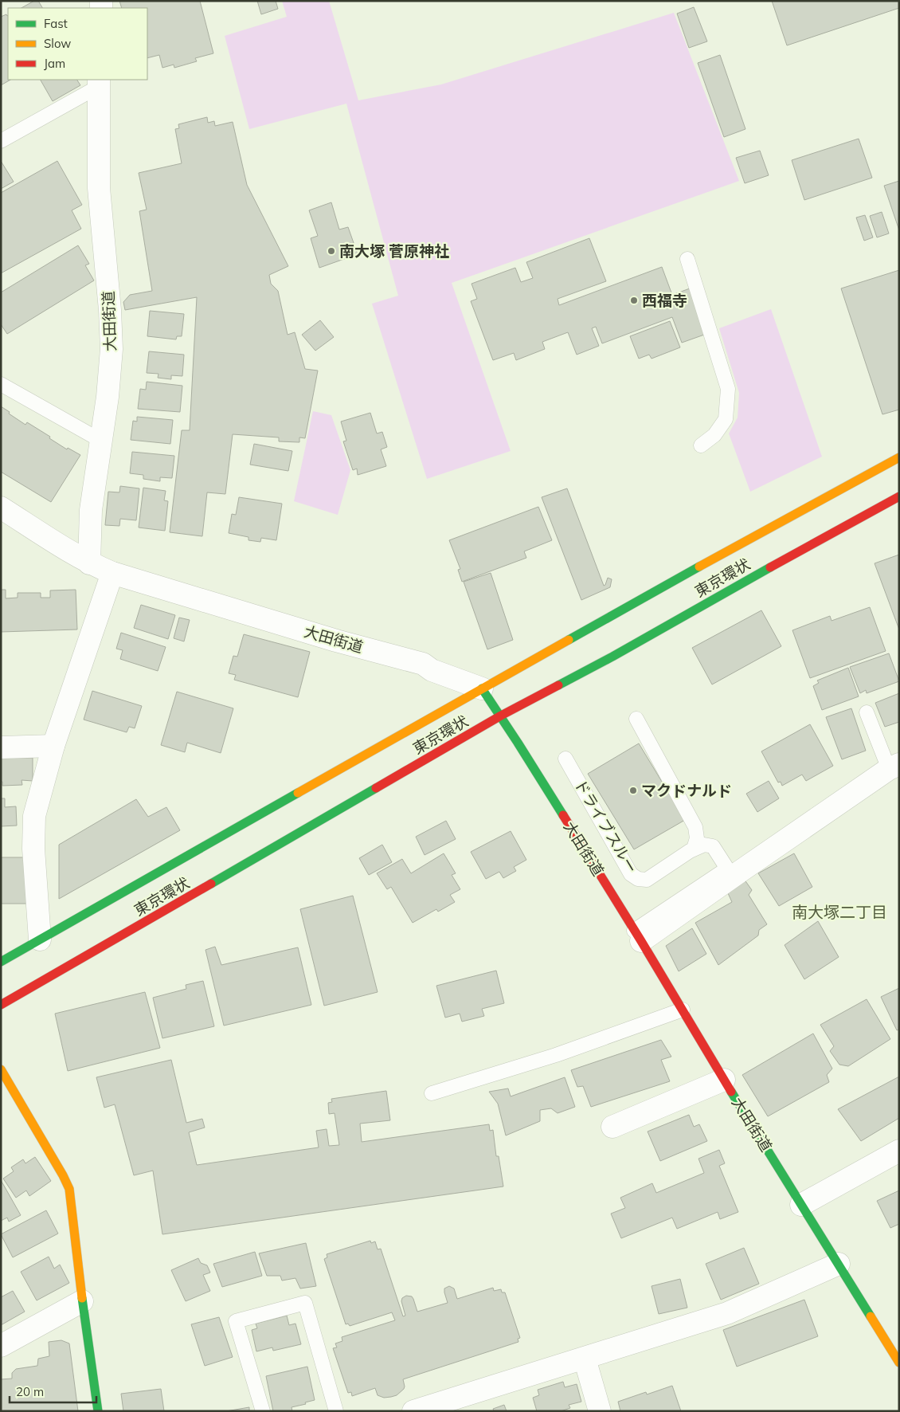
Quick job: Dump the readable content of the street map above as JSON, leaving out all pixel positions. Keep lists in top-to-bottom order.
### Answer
{
  "streets": {
    "main road": ["大田街道", "東京環状"],
    "lane": ["ドライブスルー"]
  },
  "crossings": [
    ["大田街道", "東京環状"],
    ["大田街道", "ドライブスルー"]
  ],
  "districts": ["南大塚二丁目"],
  "places": ["南大塚 菅原神社", "西福寺", "マクドナルド"],
  "legend": ["Fast", "Slow", "Jam"],
  "scale_bar": "20 m"
}
